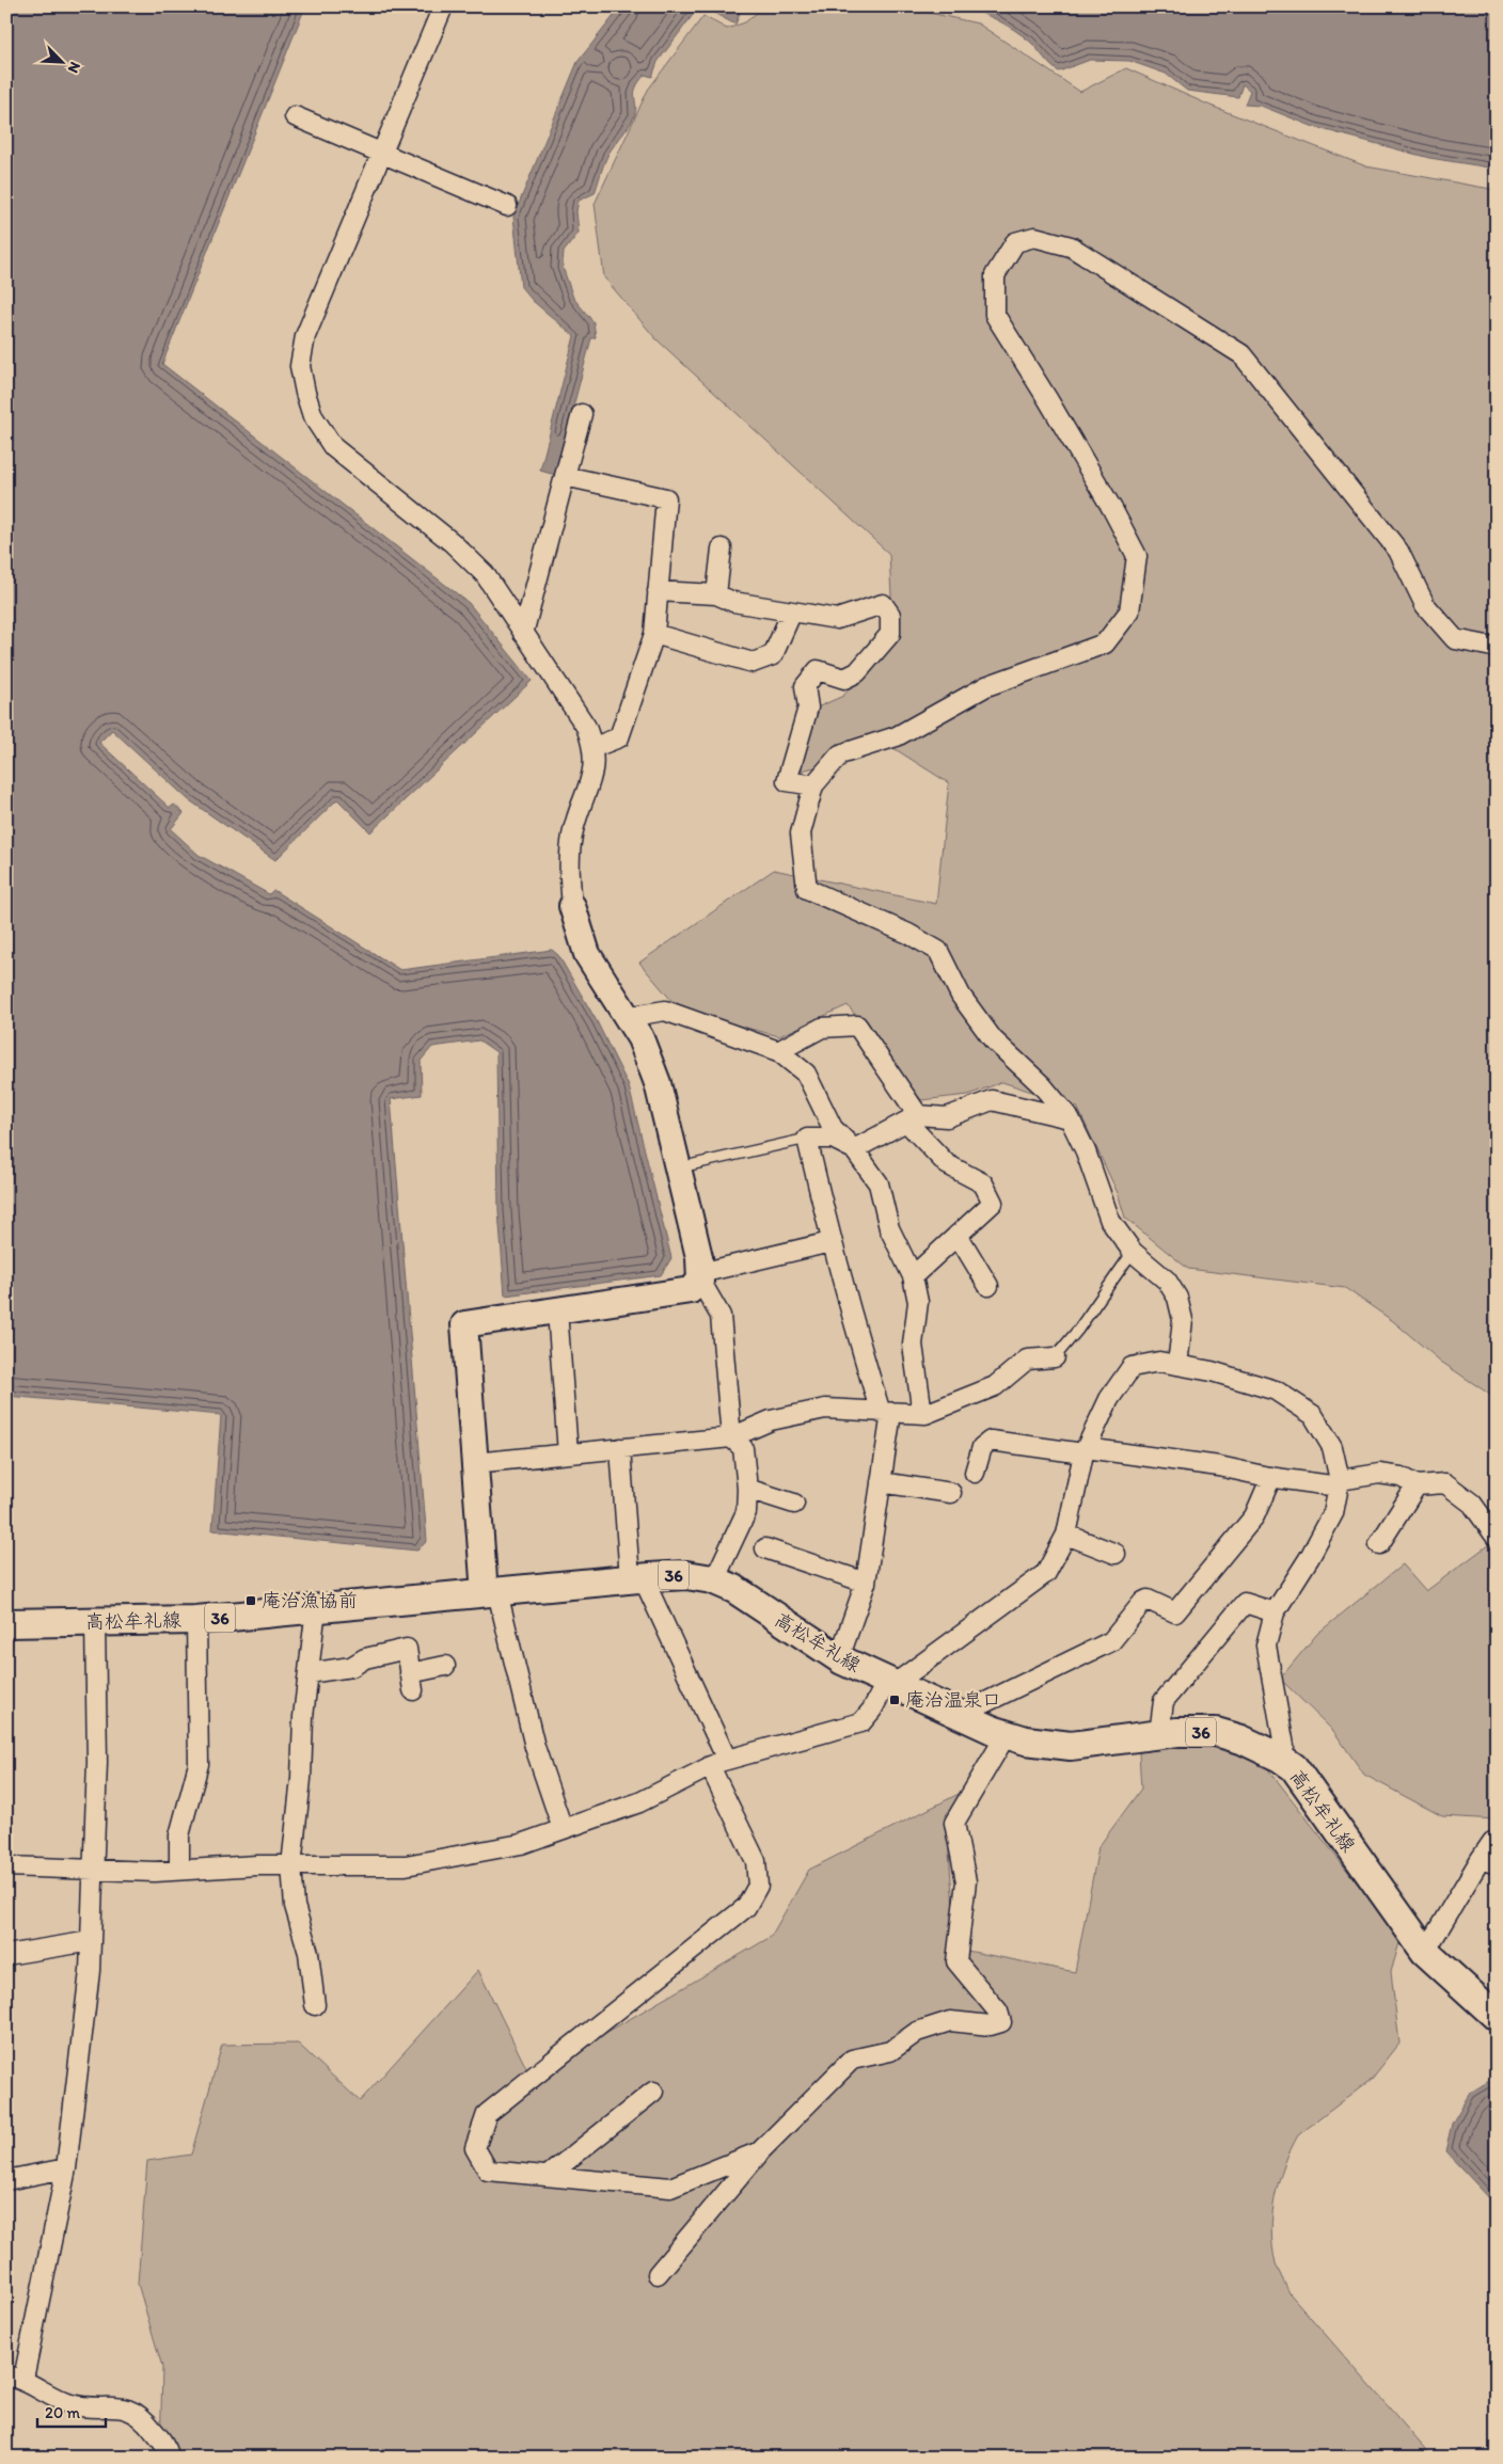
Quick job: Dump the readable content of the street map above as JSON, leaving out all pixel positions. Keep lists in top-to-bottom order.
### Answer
{
  "streets": {
    "main road": ["36", "高松牟礼線"]
  },
  "places": {
    "transit": ["庵治漁協前", "庵治温泉口"]
  },
  "scale_bar": "20 m",
  "north": "bottom right"
}
